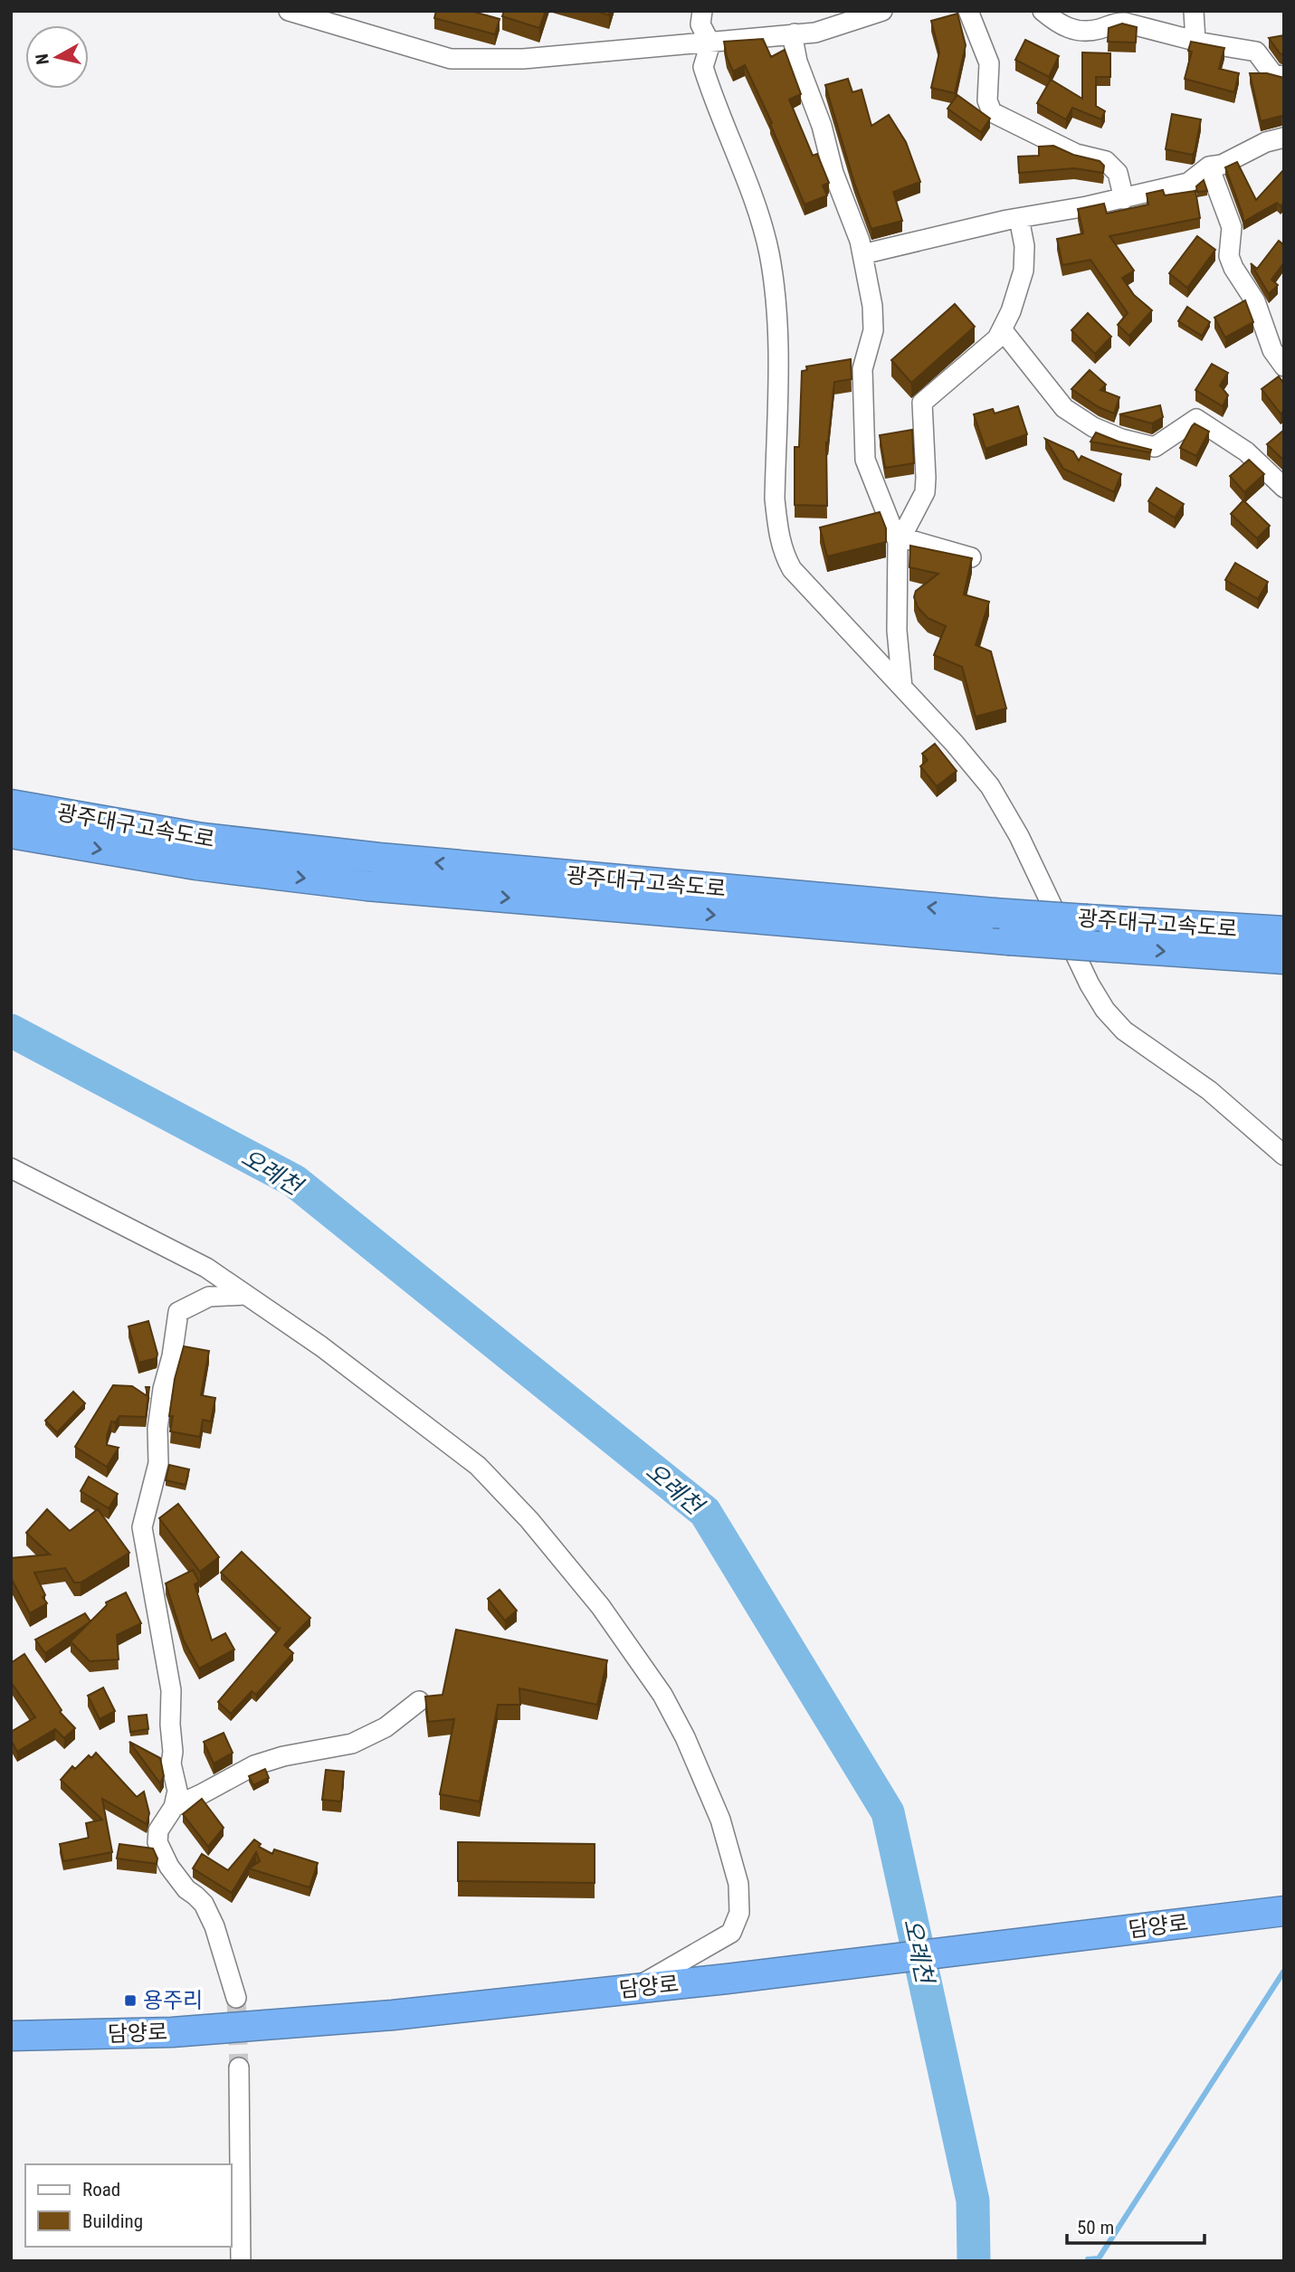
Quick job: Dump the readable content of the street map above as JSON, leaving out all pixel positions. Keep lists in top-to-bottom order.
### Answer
{
  "streets": {
    "highway": ["광주대구고속도로", "담양로"]
  },
  "water": ["오례천"],
  "places": {
    "transit": ["용주리"]
  },
  "legend": ["Road", "Building"],
  "scale_bar": "50 m",
  "north": "left"
}
